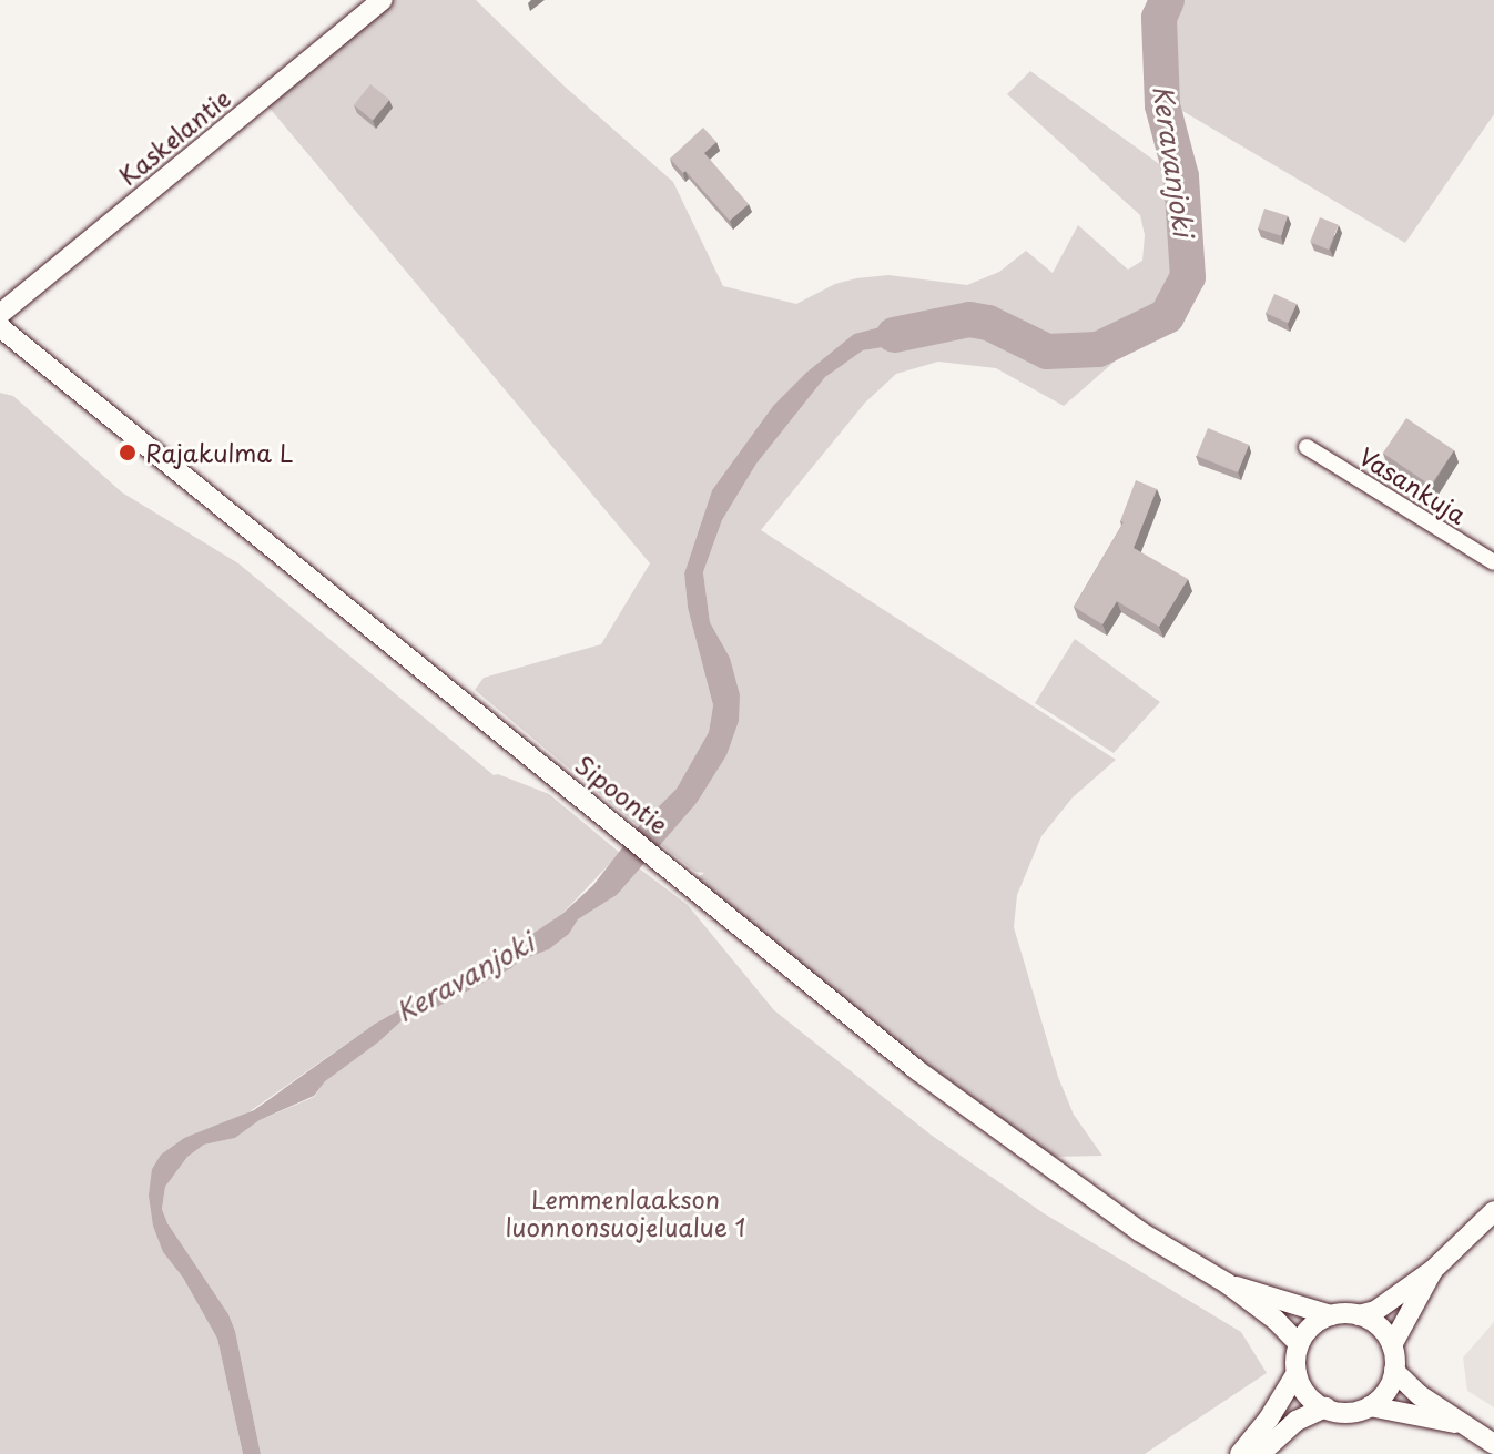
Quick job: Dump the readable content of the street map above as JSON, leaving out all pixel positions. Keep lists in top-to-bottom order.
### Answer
{
  "streets": {
    "main road": ["Kaskelantie", "Sipoontie"],
    "street": ["Vasankuja"]
  },
  "water": ["Keravanjoki"],
  "parks": ["Lemmenlaakson luonnonsuojelualue 1"],
  "places": ["Rajakulma L"]
}
